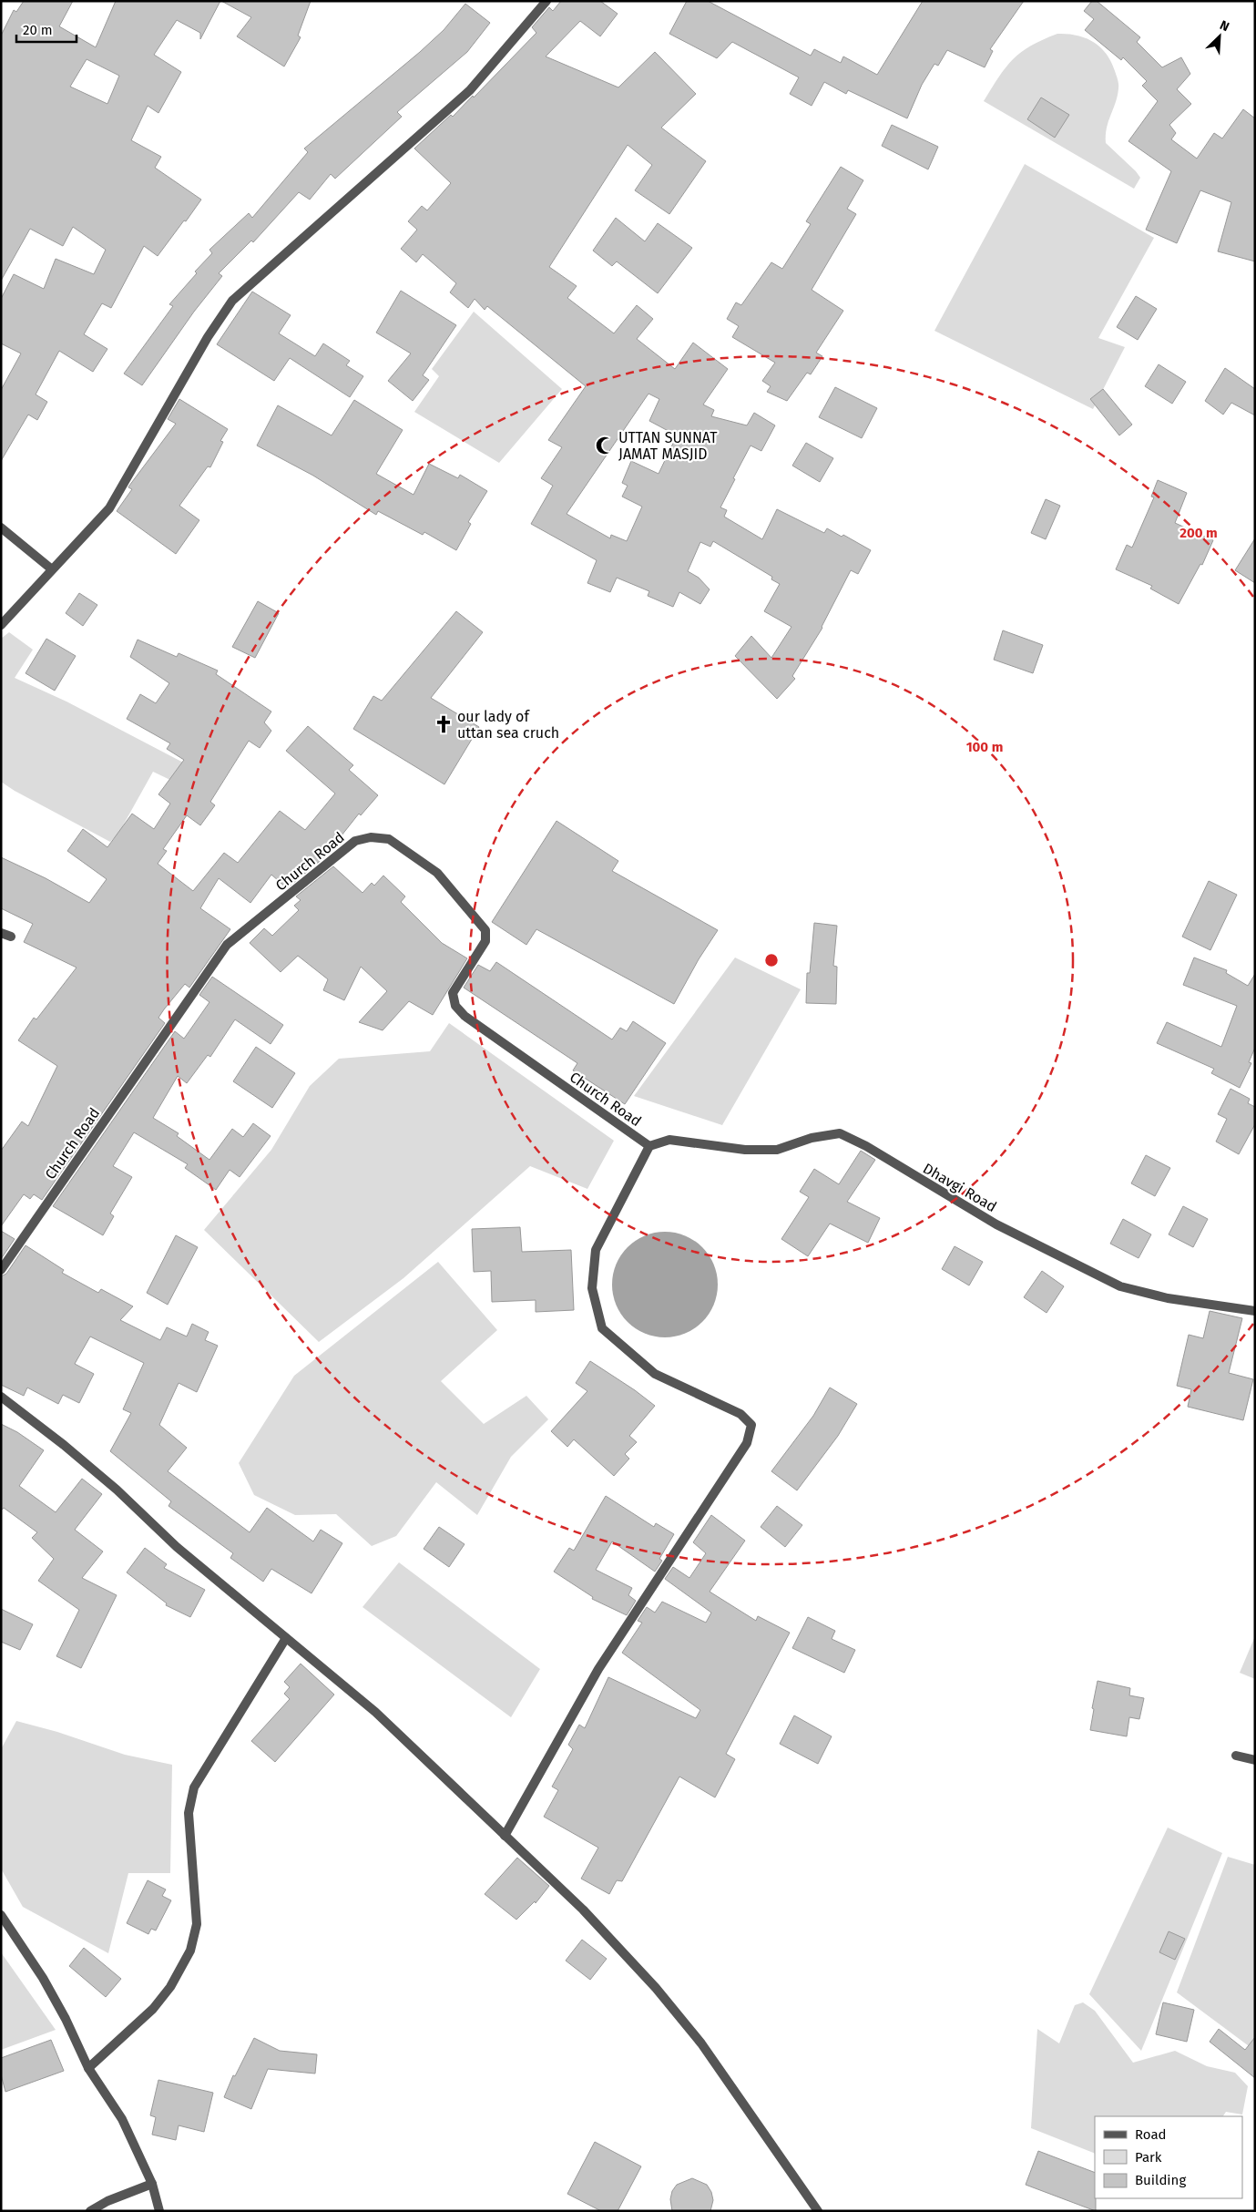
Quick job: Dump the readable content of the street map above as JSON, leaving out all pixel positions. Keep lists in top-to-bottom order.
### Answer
{
  "streets": {
    "street": ["Church Road", "Dhavgi Road"]
  },
  "crossings": [
    ["Church Road", "Dhavgi Road"]
  ],
  "places": {
    "mosque": ["UTTAN SUNNAT JAMAT MASJID"],
    "church": ["our lady of uttan sea cruch"]
  },
  "legend": ["Road", "Park", "Building"],
  "scale_bar": "20 m",
  "north": "top right",
  "rings": ["200 m", "100 m"]
}
